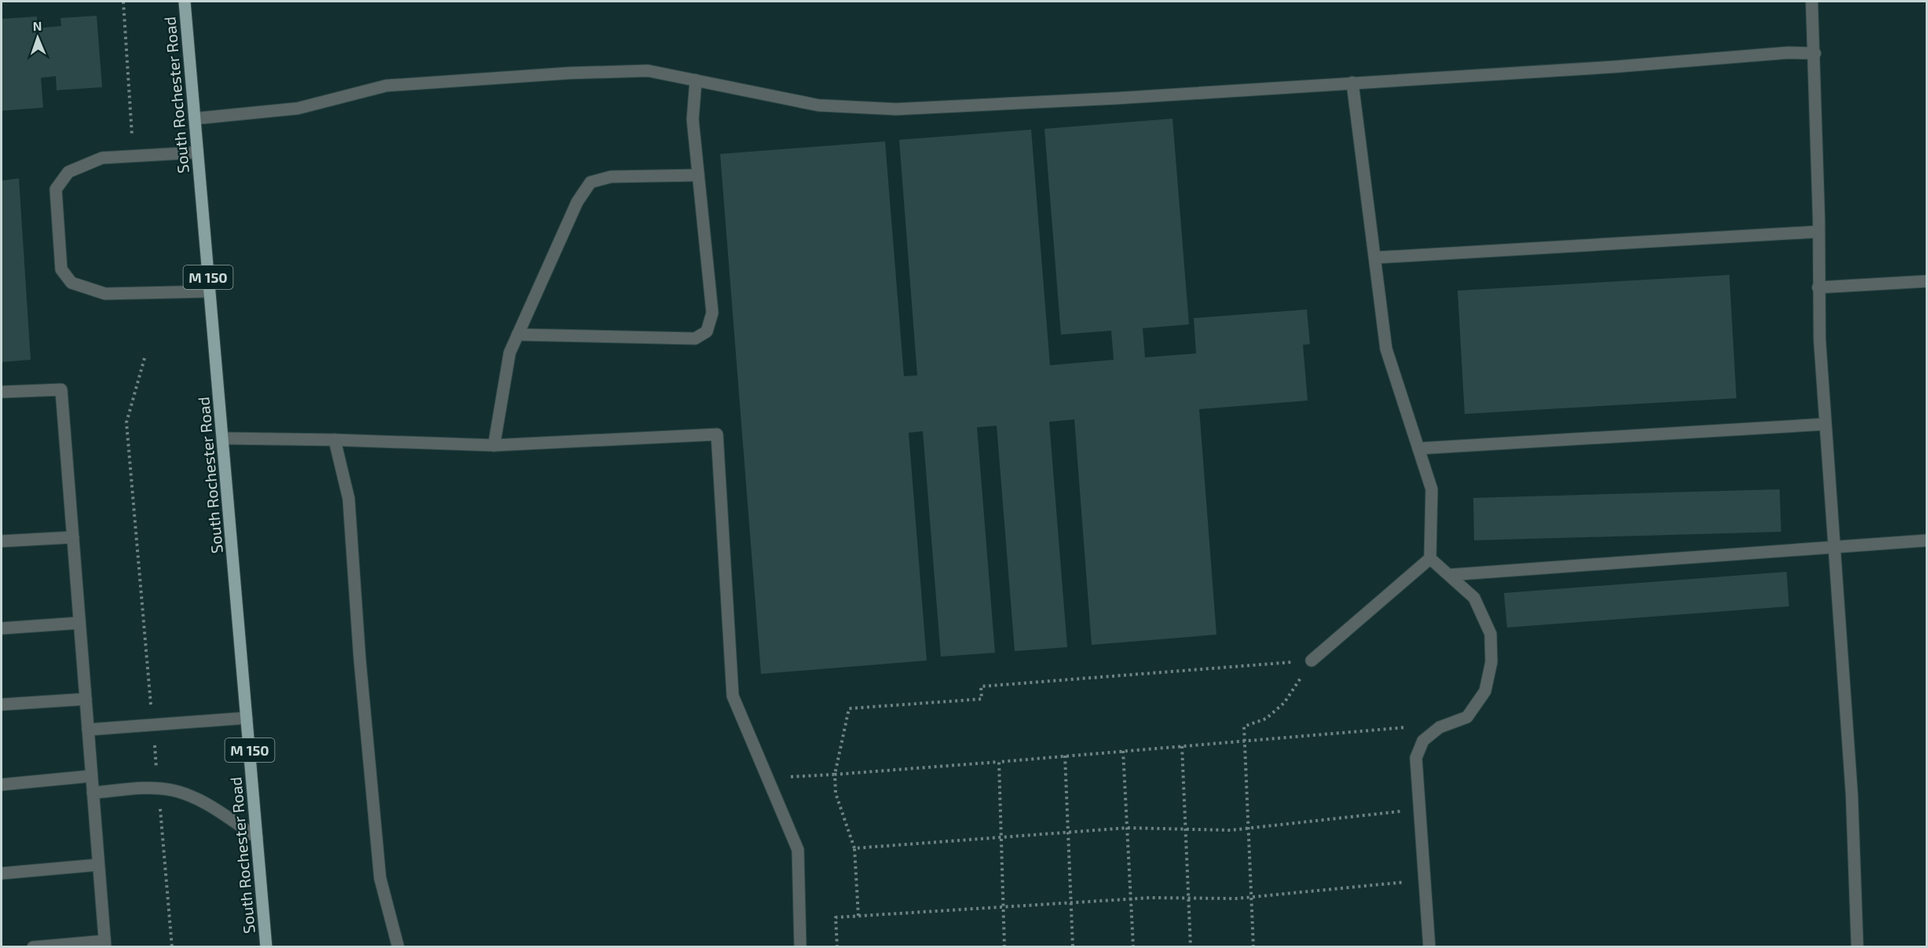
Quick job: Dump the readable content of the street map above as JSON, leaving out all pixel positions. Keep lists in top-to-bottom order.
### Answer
{
  "streets": {
    "main road": ["South Rochester Road", "M 150"]
  },
  "north": "top"
}
